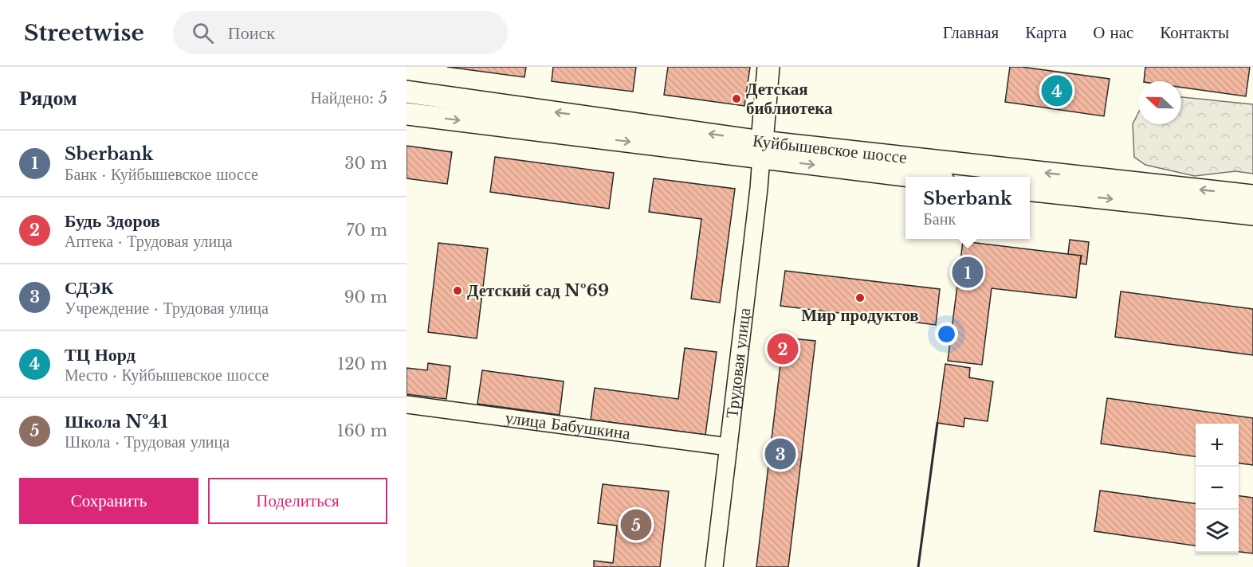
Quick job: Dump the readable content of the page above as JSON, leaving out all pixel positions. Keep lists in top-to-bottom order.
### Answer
{
  "streets": {
    "main road": ["Куйбышевское шоссе"],
    "street": ["Трудовая улица", "улица Бабушкина"]
  },
  "crossings": [
    ["Куйбышевское шоссе", "Трудовая улица"],
    ["Трудовая улица", "улица Бабушкина"]
  ],
  "places": ["Детская библиотека", "Детский сад №69", "Мир продуктов"],
  "north": "left",
  "page": {
    "header": "Streetwise",
    "search": "Поиск",
    "nav": [
      "Главная",
      "Карта",
      "О нас",
      "Контакты"
    ],
    "heading": ["Рядом", "Найдено: 5"],
    "pins": [
      "4",
      "1",
      "2",
      "3",
      "5"
    ],
    "list": [
      {
        "mark": "1",
        "name": "Sberbank",
        "note": "Банк · Куйбышевское шоссе",
        "value": "30 m"
      },
      {
        "mark": "2",
        "name": "Будь Здоров",
        "note": "Аптека · Трудовая улица",
        "value": "70 m"
      },
      {
        "mark": "3",
        "name": "СДЭК",
        "note": "Учреждение · Трудовая улица",
        "value": "90 m"
      },
      {
        "mark": "4",
        "name": "ТЦ Норд",
        "note": "Место · Куйбышевское шоссе",
        "value": "120 m"
      },
      {
        "mark": "5",
        "name": "Школа №41",
        "note": "Школа · Трудовая улица",
        "value": "160 m"
      }
    ],
    "popup": ["Sberbank", "Банк"],
    "map_buttons": ["+", "−"],
    "buttons": ["Сохранить", "Поделиться"]
  }
}
